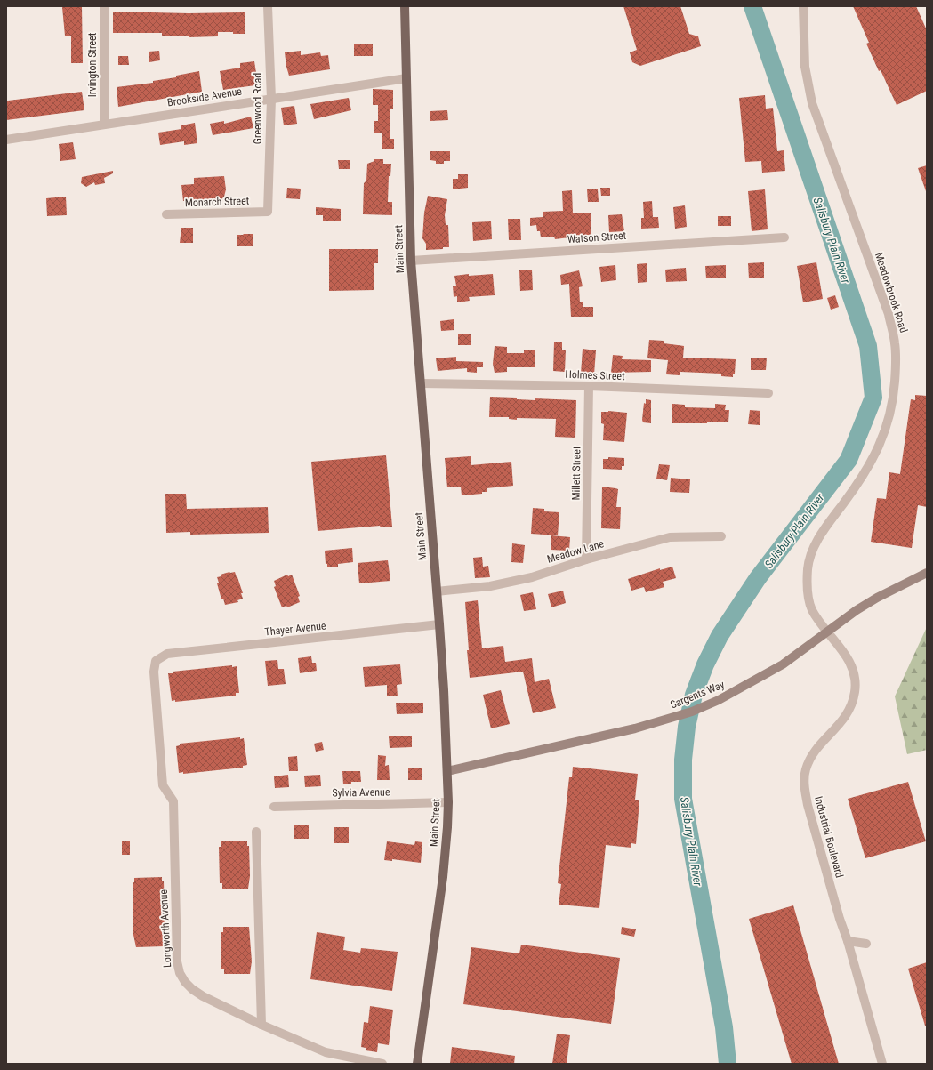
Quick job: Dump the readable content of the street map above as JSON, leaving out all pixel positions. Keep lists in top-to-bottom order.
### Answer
{
  "streets": {
    "main road": ["Main Street", "Sargents Way"],
    "street": [
      "Irvington Street",
      "Brookside Avenue",
      "Greenwood Road",
      "Monarch Street",
      "Watson Street",
      "Meadowbrook Road",
      "Holmes Street",
      "Millett Street",
      "Meadow Lane",
      "Thayer Avenue",
      "Sylvia Avenue",
      "Industrial Boulevard",
      "Longworth Avenue"
    ]
  },
  "crossings": [
    ["Irvington Street", "Brookside Avenue"],
    ["Brookside Avenue", "Greenwood Road"],
    ["Brookside Avenue", "Main Street"],
    ["Greenwood Road", "Monarch Street"],
    ["Watson Street", "Main Street"],
    ["Main Street", "Holmes Street"],
    ["Main Street", "Meadow Lane"],
    ["Main Street", "Thayer Avenue"],
    ["Main Street", "Sargents Way"],
    ["Main Street", "Sylvia Avenue"],
    ["Meadowbrook Road", "Sargents Way"],
    ["Meadowbrook Road", "Industrial Boulevard"],
    ["Holmes Street", "Millett Street"],
    ["Millett Street", "Meadow Lane"],
    ["Thayer Avenue", "Longworth Avenue"],
    ["Sargents Way", "Industrial Boulevard"]
  ],
  "water": ["Salisbury Plain River"]
}
